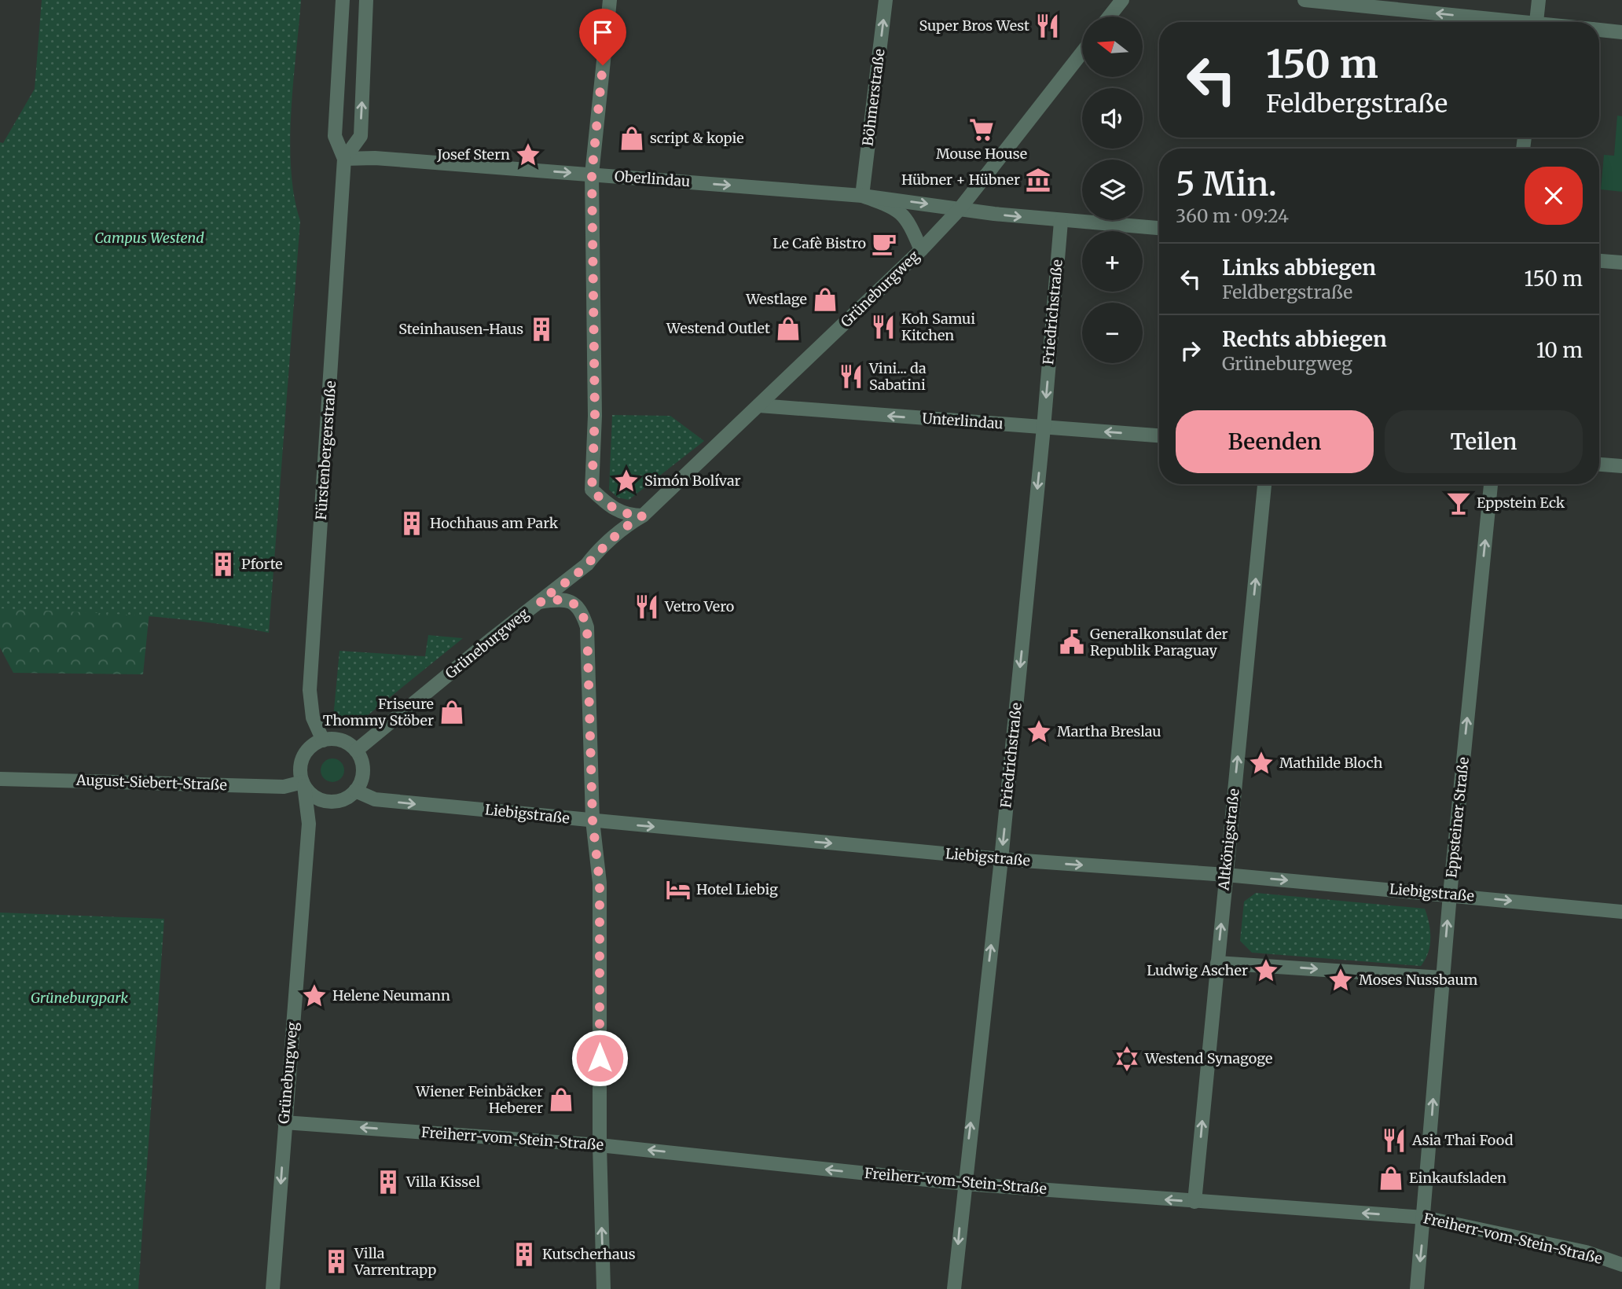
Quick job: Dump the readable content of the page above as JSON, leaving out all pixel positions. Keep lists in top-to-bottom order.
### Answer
{
  "streets": {
    "street": [
      "Böhmerstraße",
      "Oberlindau",
      "Grüneburgweg",
      "Friedrichstraße",
      "Unterlindau",
      "Fürstenbergerstraße",
      "August-Siebert-Straße",
      "Liebigstraße",
      "Eppsteiner Straße",
      "Altkönigstraße",
      "Freiherr-vom-Stein-Straße"
    ]
  },
  "crossings": [
    ["Böhmerstraße", "Oberlindau"],
    ["Oberlindau", "Grüneburgweg"],
    ["Oberlindau", "Friedrichstraße"],
    ["Oberlindau", "Fürstenbergerstraße"],
    ["Grüneburgweg", "Unterlindau"],
    ["Grüneburgweg", "Fürstenbergerstraße"],
    ["Grüneburgweg", "August-Siebert-Straße"],
    ["Grüneburgweg", "Liebigstraße"],
    ["Grüneburgweg", "Freiherr-vom-Stein-Straße"],
    ["Friedrichstraße", "Unterlindau"],
    ["Friedrichstraße", "Liebigstraße"],
    ["Friedrichstraße", "Freiherr-vom-Stein-Straße"],
    ["Fürstenbergerstraße", "August-Siebert-Straße"],
    ["Fürstenbergerstraße", "Liebigstraße"],
    ["August-Siebert-Straße", "Liebigstraße"],
    ["Liebigstraße", "Eppsteiner Straße"],
    ["Liebigstraße", "Altkönigstraße"],
    ["Eppsteiner Straße", "Freiherr-vom-Stein-Straße"],
    ["Altkönigstraße", "Freiherr-vom-Stein-Straße"]
  ],
  "one_way": [
    "Böhmerstraße",
    "Oberlindau",
    "Unterlindau",
    "Liebigstraße",
    "Eppsteiner Straße",
    "Altkönigstraße",
    "Freiherr-vom-Stein-Straße"
  ],
  "parks": ["Campus Westend", "Grüneburgpark"],
  "places": {
    "restaurant": [
      "Super Bros West",
      "Koh Samui Kitchen",
      "Vini... da Sabatini",
      "Vetro Vero",
      "Asia Thai Food"
    ],
    "supermarket": ["Mouse House"],
    "shop": [
      "script & kopie",
      "Westlage",
      "Westend Outlet",
      "Friseure Thommy Stöber",
      "Wiener Feinbäcker Heberer",
      "Einkaufsladen"
    ],
    "place": [
      "Josef Stern",
      "Simón Bolívar",
      "Martha Breslau",
      "Mathilde Bloch",
      "Ludwig Ascher",
      "Moses Nussbaum",
      "Helene Neumann"
    ],
    "museum": ["Hübner + Hübner"],
    "cafe": ["Le Cafè Bistro"],
    "building": [
      "Steinhausen-Haus",
      "Hochhaus am Park",
      "Pforte",
      "Villa Kissel",
      "Kutscherhaus",
      "Villa Varrentrapp"
    ],
    "bar": ["Eppstein Eck"],
    "public building": ["Generalkonsulat der Republik Paraguay"],
    "hotel": ["Hotel Liebig"],
    "synagogue": ["Westend Synagoge"]
  },
  "north": "left",
  "page": {
    "map_buttons": ["+", "−"],
    "turn": ["150 m", "Feldbergstraße"],
    "heading": ["5 Min.", "360 m · 09:24"],
    "list": [
      {
        "name": "Links abbiegen",
        "note": "Feldbergstraße",
        "value": "150 m"
      },
      {
        "name": "Rechts abbiegen",
        "note": "Grüneburgweg",
        "value": "10 m"
      }
    ],
    "buttons": ["Beenden", "Teilen"]
  }
}
